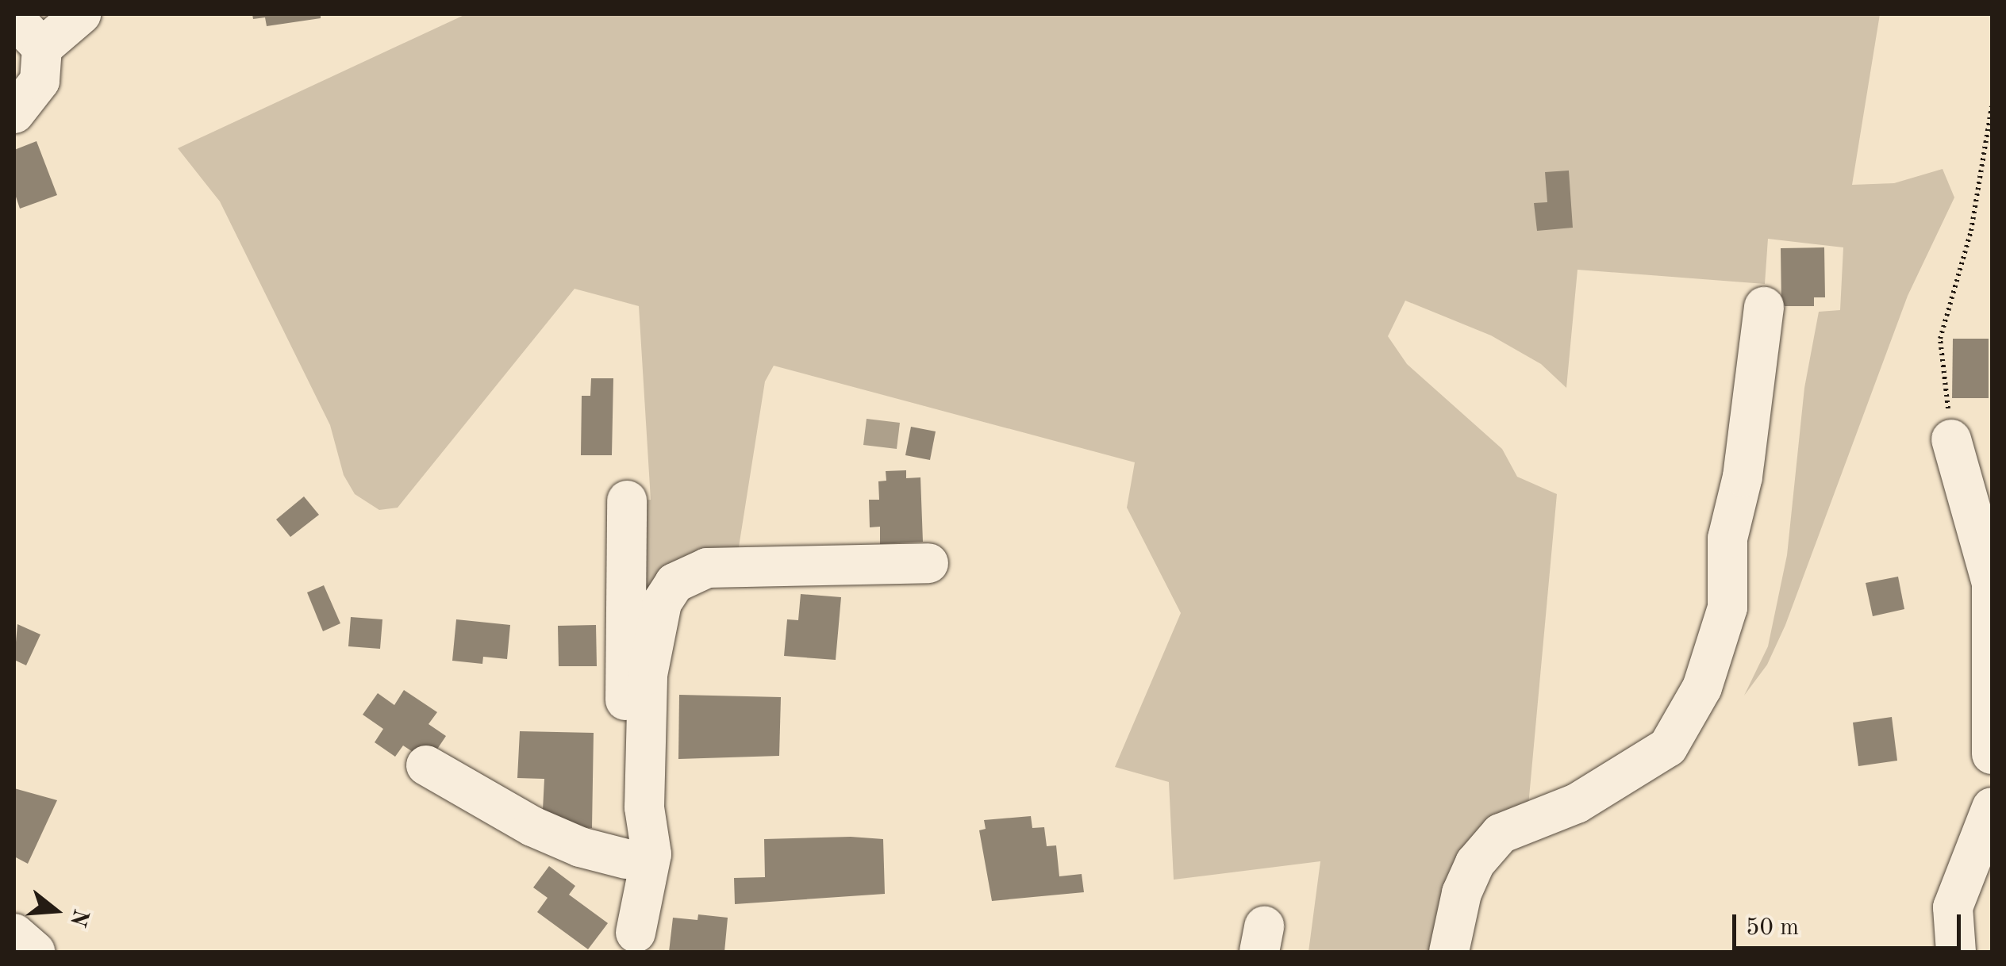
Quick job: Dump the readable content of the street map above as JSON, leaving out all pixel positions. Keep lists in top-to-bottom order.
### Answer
{
  "scale_bar": "50 m",
  "north": "right"
}
